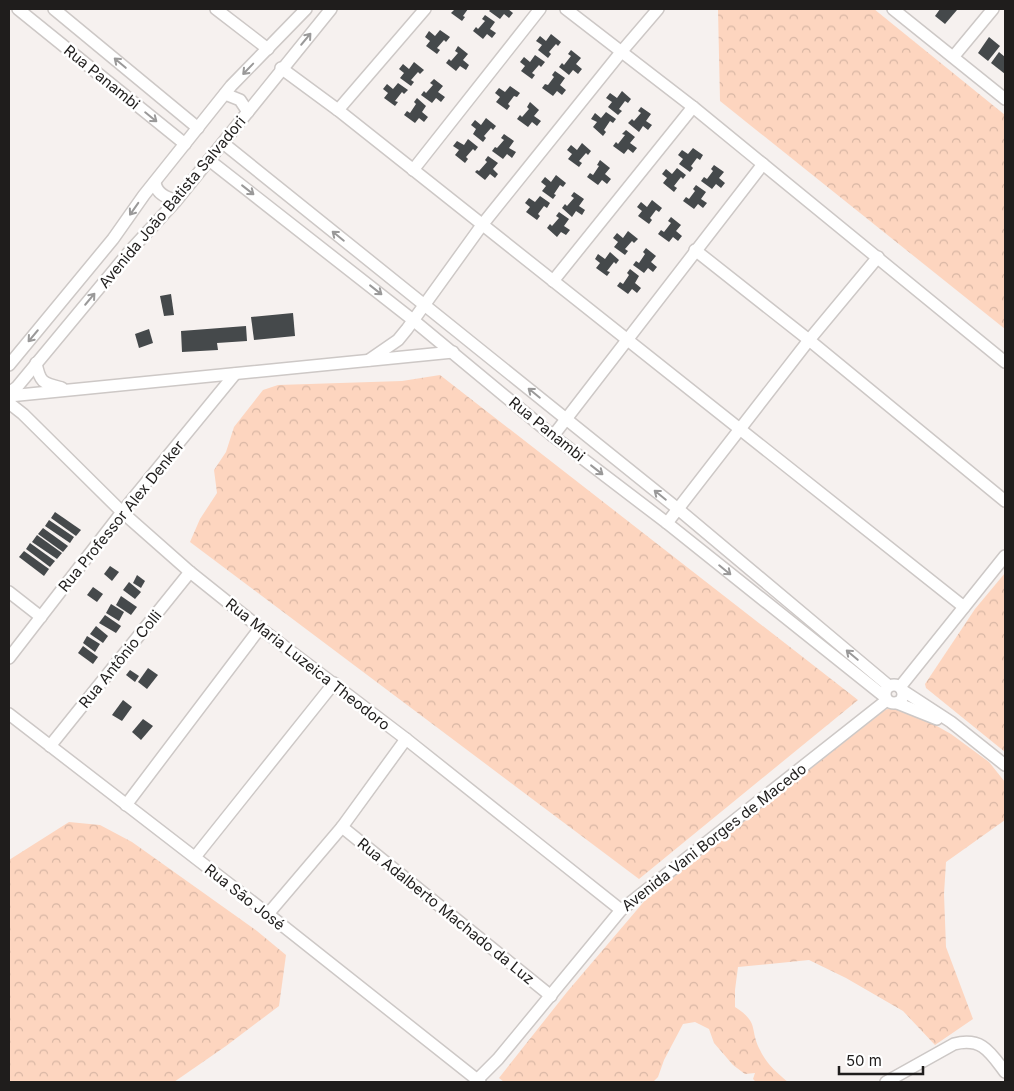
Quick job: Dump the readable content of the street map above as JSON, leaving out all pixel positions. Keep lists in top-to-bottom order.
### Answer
{
  "streets": {
    "street": [
      "Rua Panambi",
      "Avenida João Batista Salvadori",
      "Rua Professor Alex Denker",
      "Rua Antônio Colli",
      "Rua Maria Luzeica Theodoro",
      "Avenida Vani Borges de Macedo",
      "Rua São José",
      "Rua Adalberto Machado da Luz"
    ]
  },
  "crossings": [
    ["Rua Panambi", "Avenida João Batista Salvadori"],
    ["Rua Panambi", "Avenida Vani Borges de Macedo"],
    ["Rua Professor Alex Denker", "Rua Maria Luzeica Theodoro"],
    ["Rua Antônio Colli", "Rua Maria Luzeica Theodoro"],
    ["Rua Antônio Colli", "Rua São José"],
    ["Rua Maria Luzeica Theodoro", "Avenida Vani Borges de Macedo"],
    ["Avenida Vani Borges de Macedo", "Rua São José"],
    ["Avenida Vani Borges de Macedo", "Rua Adalberto Machado da Luz"]
  ],
  "scale_bar": "50 m"
}
